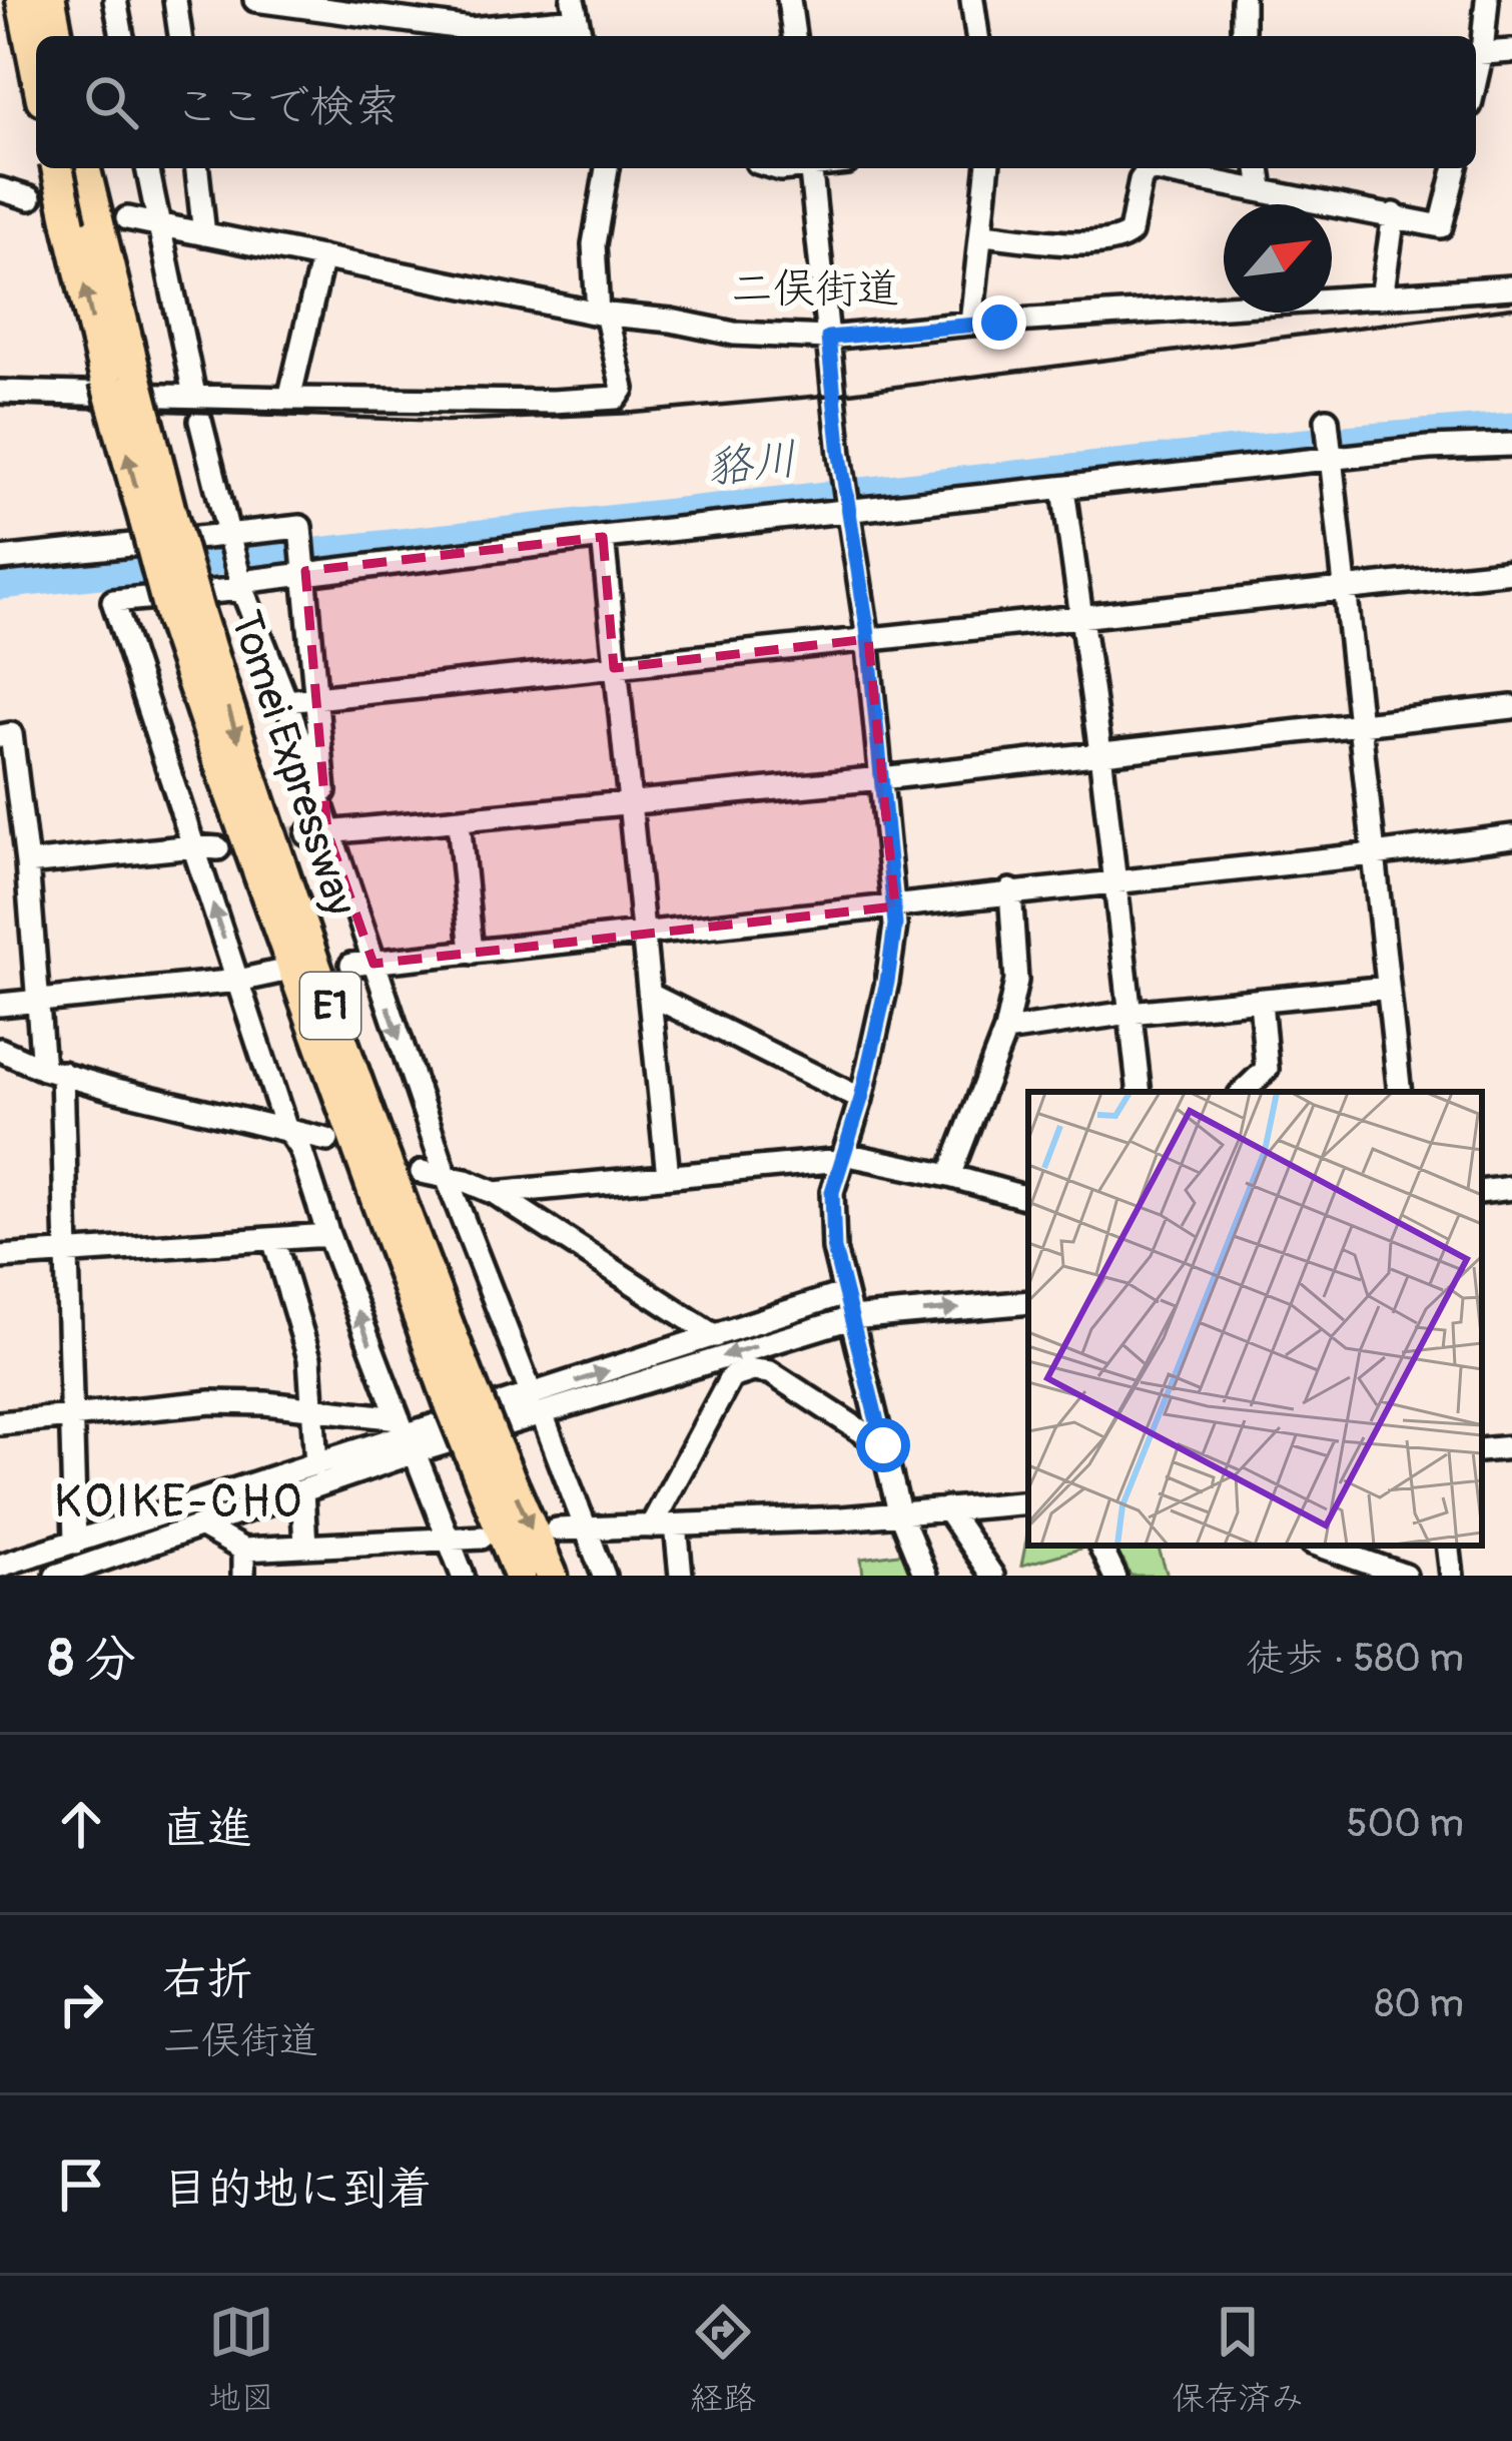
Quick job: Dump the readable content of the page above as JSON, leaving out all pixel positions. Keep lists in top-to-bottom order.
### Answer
{
  "streets": {
    "highway": ["Tomei Expressway", "E1"],
    "street": ["二俣街道"]
  },
  "districts": ["KOIKE-CHO"],
  "water": ["貉川"],
  "north": "top right",
  "page": {
    "search": "ここで検索",
    "heading": ["8 分", "徒歩 · 580 m"],
    "list": [
      ["直進", "500 m"],
      ["右折", "二俣街道", "80 m"],
      "目的地に到着"
    ],
    "nav": ["地図", "経路", "保存済み"]
  }
}
